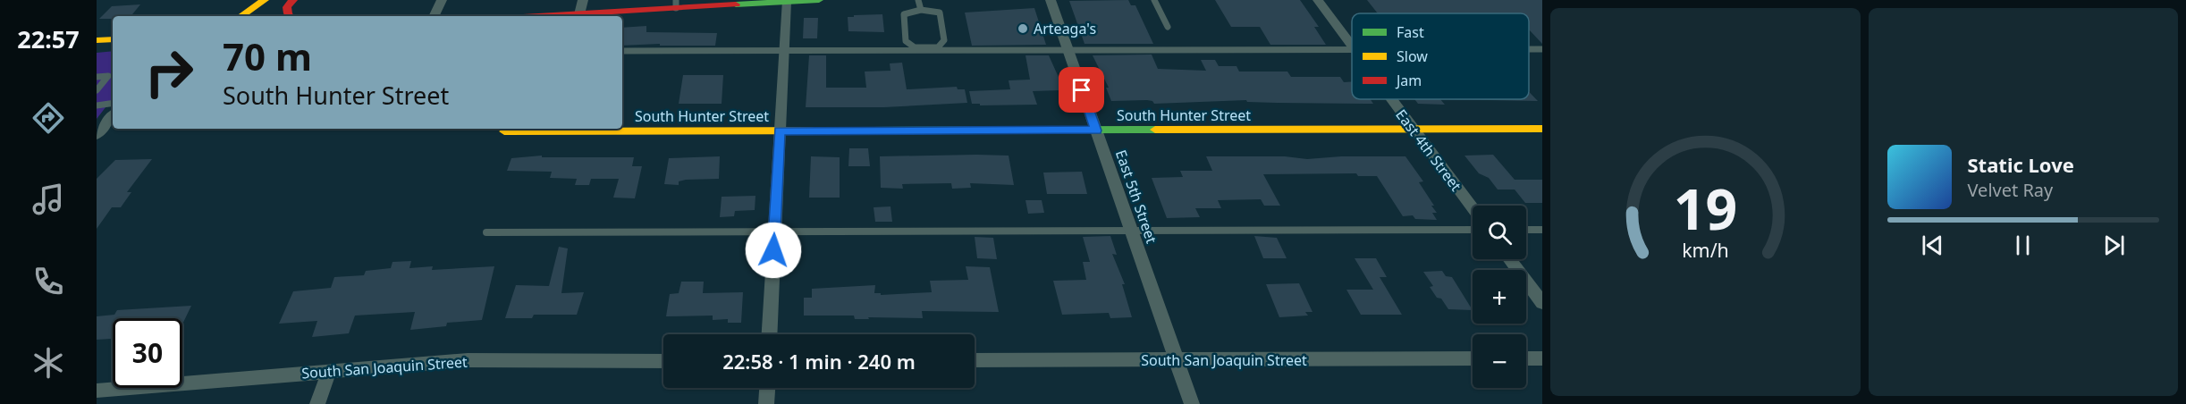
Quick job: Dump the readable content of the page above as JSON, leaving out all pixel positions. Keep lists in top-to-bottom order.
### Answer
{
  "streets": {
    "street": [
      "South Hunter Street",
      "East 4th Street",
      "East 5th Street",
      "South San Joaquin Street"
    ]
  },
  "crossings": [
    ["South Hunter Street", "East 4th Street"],
    ["South Hunter Street", "East 5th Street"],
    ["East 5th Street", "South San Joaquin Street"]
  ],
  "places": ["Arteaga's"],
  "legend": ["Fast", "Slow", "Jam"],
  "page": {
    "tabs": "22:57",
    "turn": ["70 m", "South Hunter Street"],
    "song": ["Static Love", "Velvet Ray"],
    "map_buttons": ["+", "−"],
    "limit": "30",
    "trip": "22:58 · 1 min · 240 m",
    "gauge": ["19", "km/h"]
  }
}
